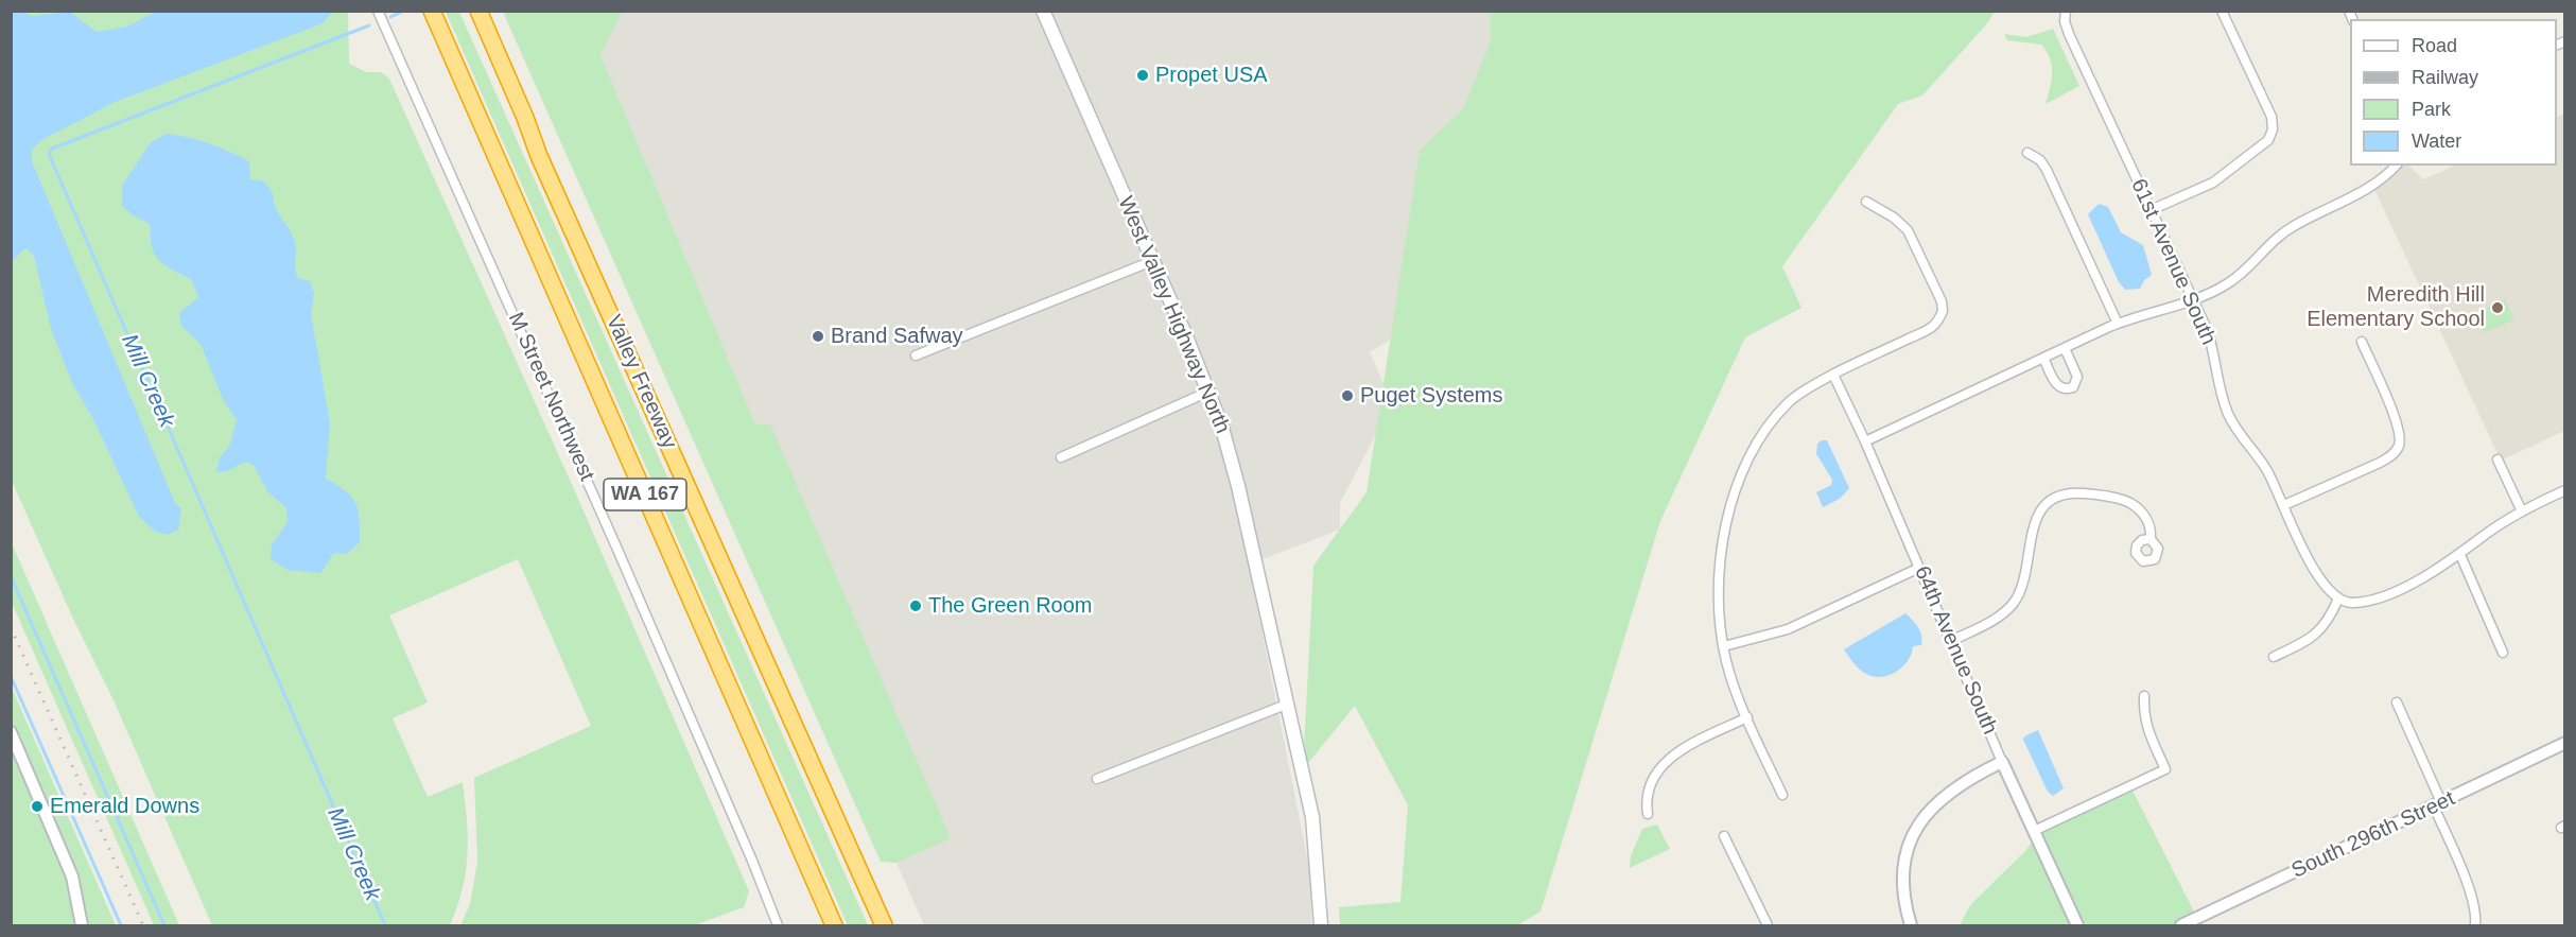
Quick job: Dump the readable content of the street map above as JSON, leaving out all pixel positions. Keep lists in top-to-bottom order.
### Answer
{
  "streets": {
    "highway": ["Valley Freeway", "WA 167"],
    "main road": ["West Valley Highway North"],
    "street": [
      "61st Avenue South",
      "M Street Northwest",
      "64th Avenue South",
      "South 296th Street"
    ]
  },
  "water": ["Mill Creek"],
  "places": [
    "Propet USA",
    "Meredith Hill Elementary School",
    "Brand Safway",
    "Puget Systems",
    "The Green Room",
    "Emerald Downs"
  ],
  "legend": [
    "Road",
    "Railway",
    "Park",
    "Water"
  ]
}
